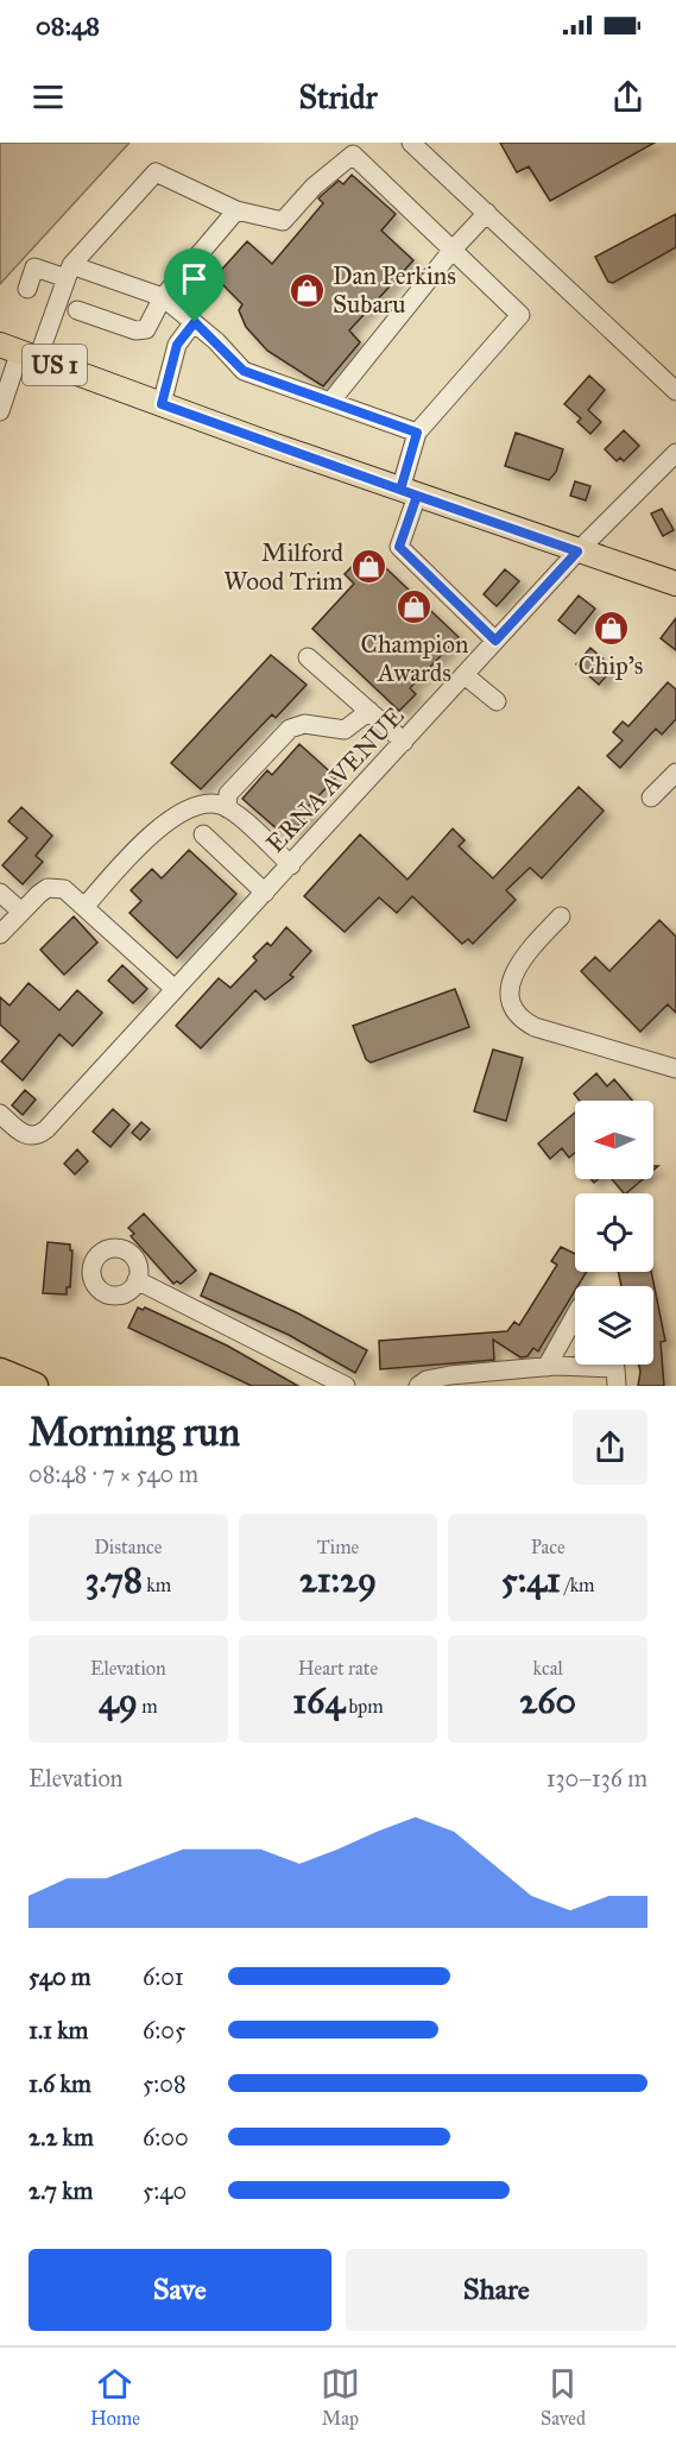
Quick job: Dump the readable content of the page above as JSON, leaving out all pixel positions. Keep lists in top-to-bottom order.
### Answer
{
  "streets": {
    "main road": ["US 1"],
    "street": ["ERNA AVENUE"]
  },
  "crossings": [
    ["US 1", "ERNA AVENUE"]
  ],
  "places": {
    "shop": [
      "Dan Perkins Subaru",
      "Milford Wood Trim",
      "Champion Awards",
      "Chip's"
    ]
  },
  "north": "left",
  "page": {
    "status": "08:48",
    "header": "Stridr",
    "heading": ["Morning run", "08:48 · 7 × 540 m"],
    "stats": [
      ["Distance", "3.78 km"],
      ["Time", "21:29"],
      ["Pace", "5:41 /km"],
      ["Elevation", "49 m"],
      ["Heart rate", "164 bpm"],
      ["kcal", "260"]
    ],
    "chart": ["Elevation", "130–136 m"],
    "list": [
      {
        "name": "540 m",
        "note": "6:01"
      },
      {
        "name": "1.1 km",
        "note": "6:05"
      },
      {
        "name": "1.6 km",
        "note": "5:08"
      },
      {
        "name": "2.2 km",
        "note": "6:00"
      },
      {
        "name": "2.7 km",
        "note": "5:40"
      }
    ],
    "buttons": ["Save", "Share"],
    "tabs": ["Home", "Map", "Saved"]
  }
}
